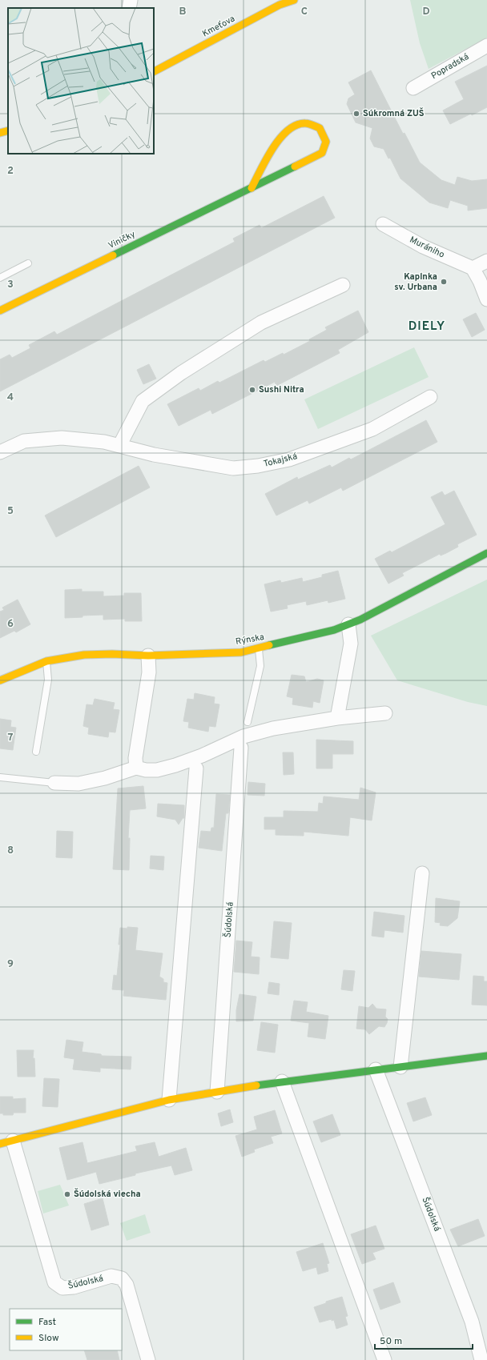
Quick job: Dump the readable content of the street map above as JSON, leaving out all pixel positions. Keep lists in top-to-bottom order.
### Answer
{
  "streets": {
    "street": [
      "Kmeťova",
      "Popradská",
      "Viničky",
      "Murániho",
      "Tokajská",
      "Rýnska",
      "Šúdolská"
    ]
  },
  "districts": ["DIELY"],
  "places": [
    "Súkromná ZUŠ",
    "Kaplnka sv. Urbana",
    "Sushi Nitra",
    "Šúdolská viecha"
  ],
  "legend": ["Fast", "Slow"],
  "scale_bar": "50 m",
  "grid": {
    "columns": ["B", "C", "D"],
    "rows": [
      "2",
      "3",
      "4",
      "5",
      "6",
      "7",
      "8",
      "9"
    ]
  }
}
